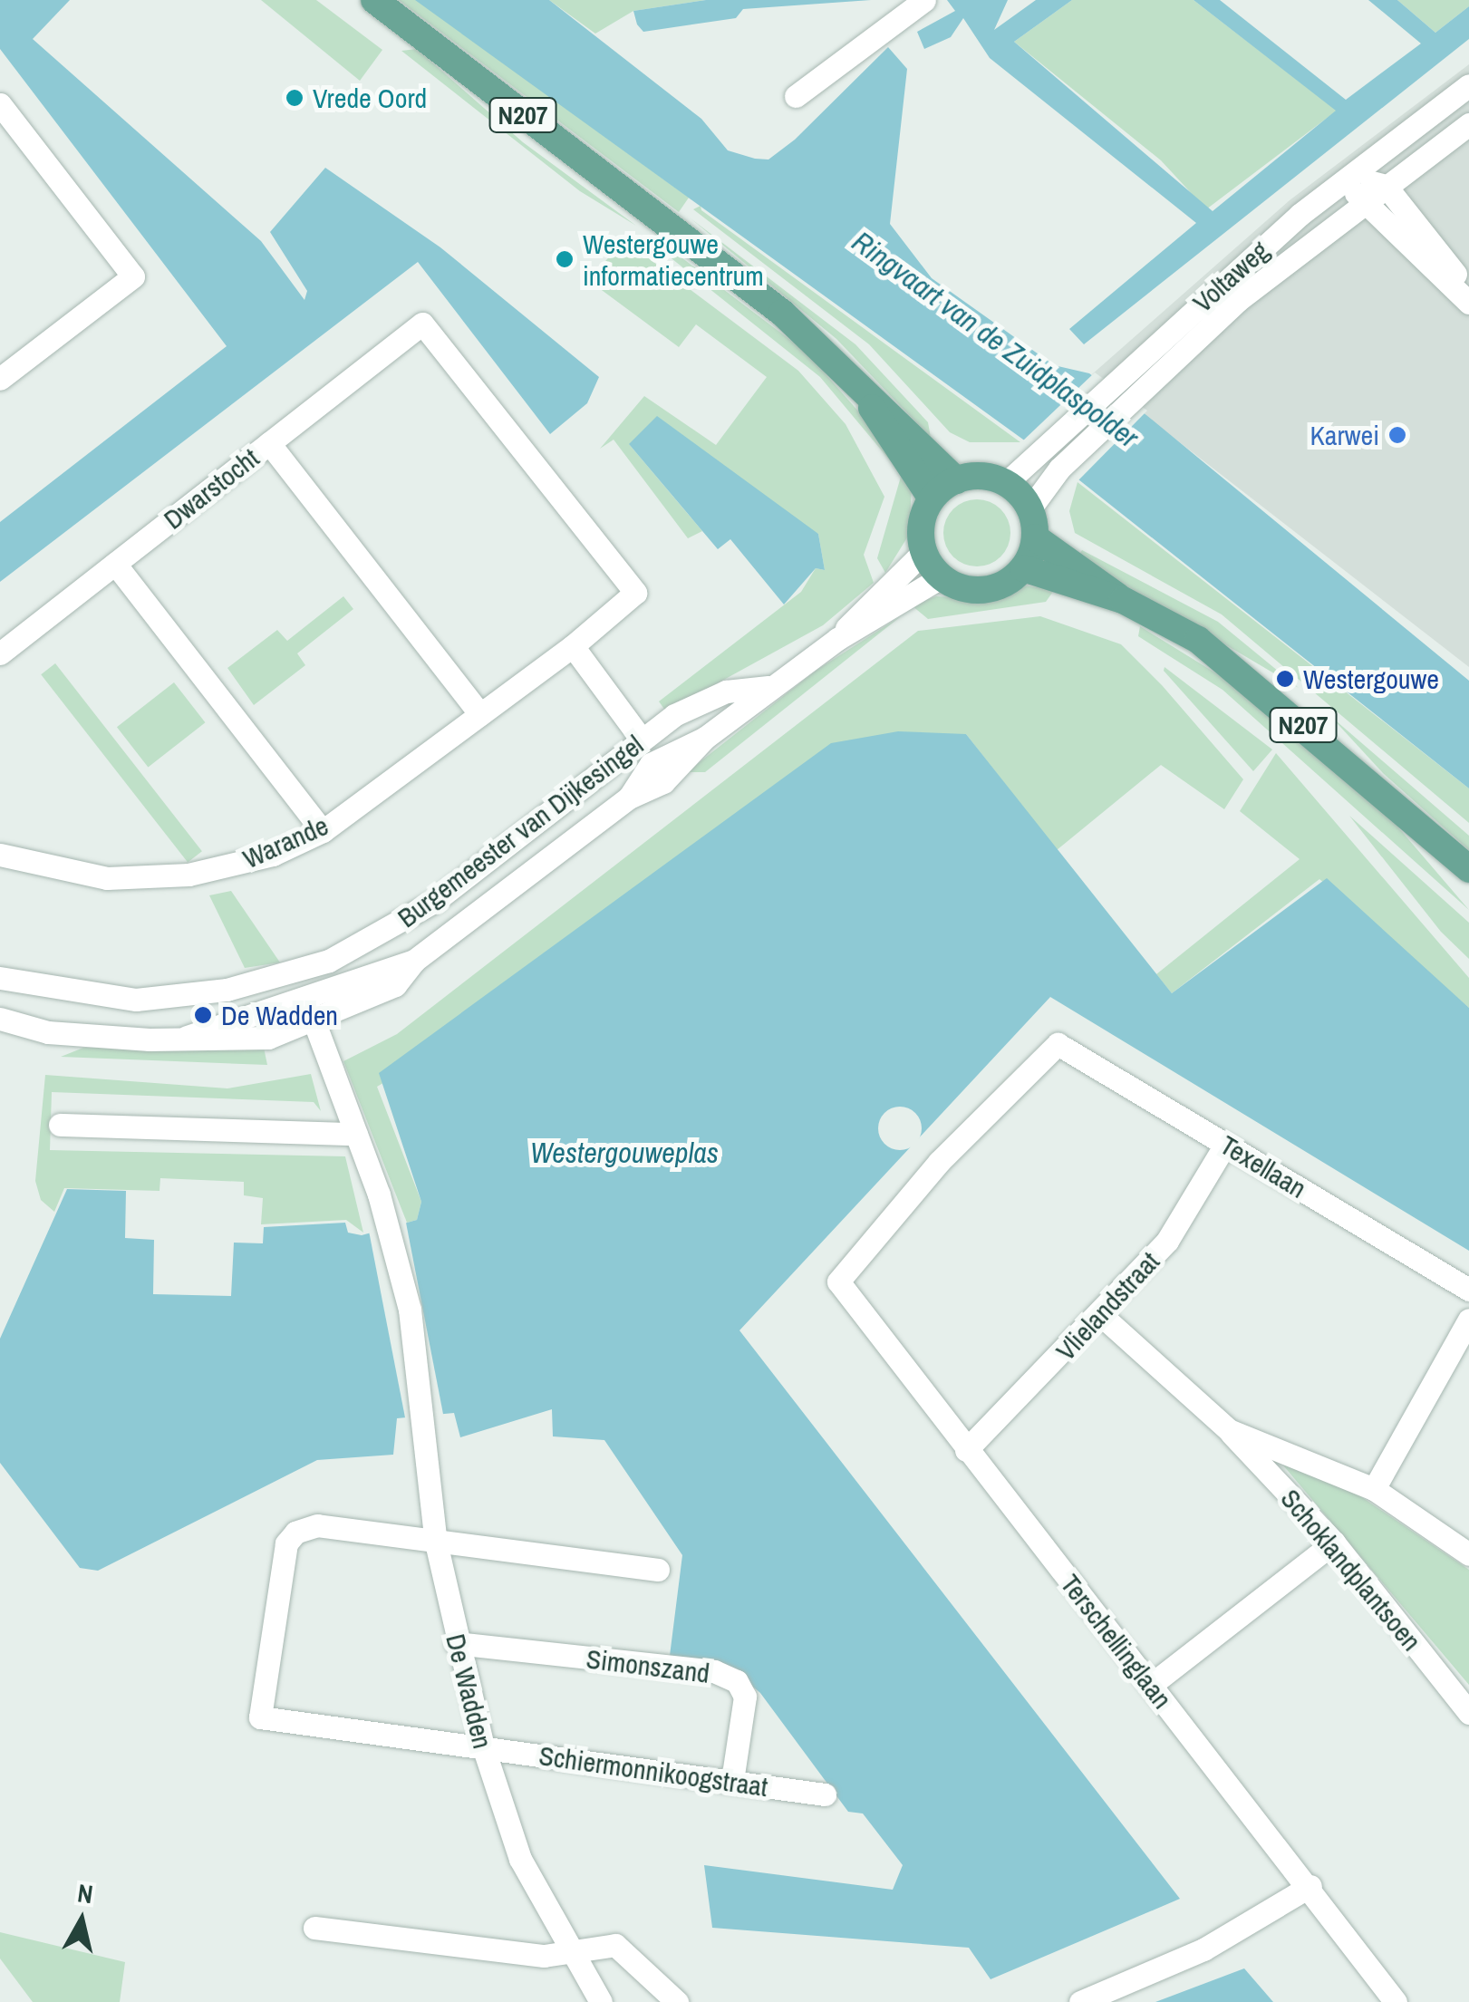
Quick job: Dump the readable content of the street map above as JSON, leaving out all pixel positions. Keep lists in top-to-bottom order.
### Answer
{
  "streets": {
    "main road": ["N207"],
    "street": [
      "Voltaweg",
      "Dwarstocht",
      "Burgemeester van Dijkesingel",
      "Warande",
      "Texellaan",
      "Vlielandstraat",
      "Schoklandplantsoen",
      "Terschellinglaan",
      "Simonszand",
      "De Wadden",
      "Schiermonnikoogstraat"
    ]
  },
  "crossings": [
    ["N207", "Voltaweg"],
    ["N207", "Burgemeester van Dijkesingel"],
    ["Voltaweg", "Burgemeester van Dijkesingel"],
    ["Dwarstocht", "Warande"],
    ["Burgemeester van Dijkesingel", "De Wadden"],
    ["Texellaan", "Vlielandstraat"],
    ["Texellaan", "Terschellinglaan"],
    ["Vlielandstraat", "Schoklandplantsoen"],
    ["Vlielandstraat", "Terschellinglaan"],
    ["Simonszand", "De Wadden"],
    ["Simonszand", "Schiermonnikoogstraat"],
    ["De Wadden", "Schiermonnikoogstraat"]
  ],
  "water": ["Ringvaart van de Zuidplaspolder", "Westergouweplas"],
  "places": [
    "Vrede Oord",
    "Westergouwe informatiecentrum",
    "Karwei",
    "Westergouwe",
    "De Wadden"
  ],
  "north": "top"
}
